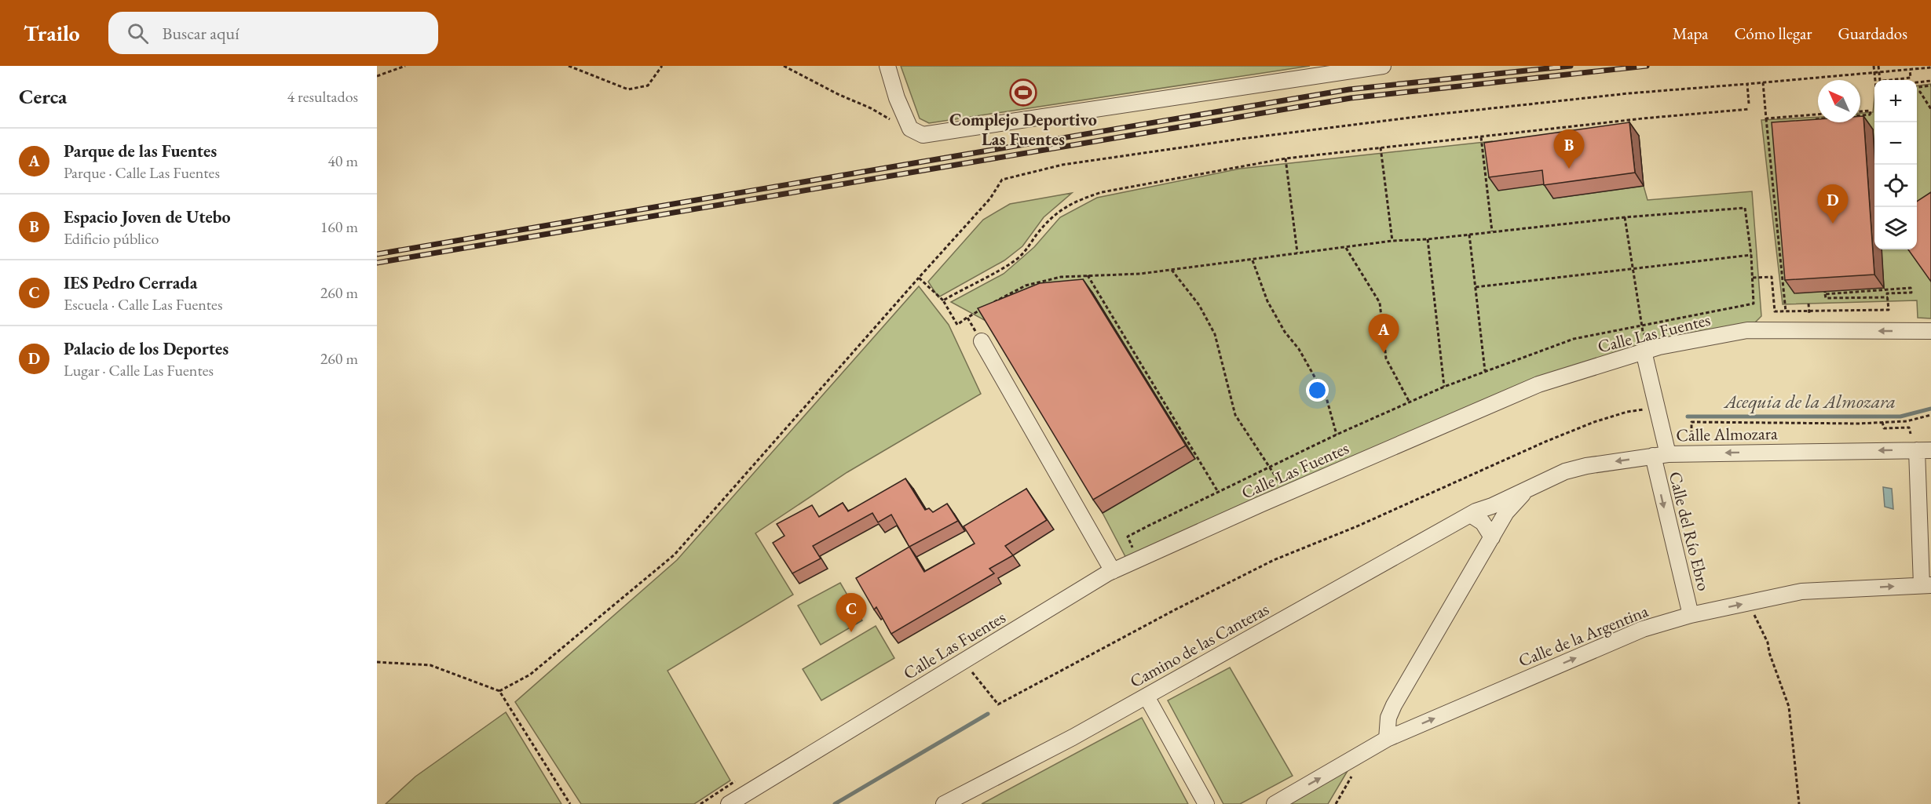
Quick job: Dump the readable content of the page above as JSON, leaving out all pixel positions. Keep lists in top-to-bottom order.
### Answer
{
  "streets": {
    "street": [
      "Calle Las Fuentes",
      "Calle Almozara",
      "Calle del Río Ebro",
      "Calle de la Argentina",
      "Camino de las Canteras"
    ]
  },
  "crossings": [
    ["Calle Las Fuentes", "Calle del Río Ebro"],
    ["Calle Almozara", "Calle del Río Ebro"],
    ["Calle Almozara", "Camino de las Canteras"],
    ["Calle del Río Ebro", "Calle de la Argentina"]
  ],
  "one_way": ["Calle Almozara", "Calle del Río Ebro", "Calle de la Argentina"],
  "water": ["Acequia de la Almozara"],
  "places": {
    "sports": ["Complejo Deportivo Las Fuentes"]
  },
  "north": "top left",
  "page": {
    "header": "Trailo",
    "search": "Buscar aquí",
    "nav": ["Mapa", "Cómo llegar", "Guardados"],
    "heading": ["Cerca", "4 resultados"],
    "map_buttons": ["+", "−"],
    "list": [
      {
        "mark": "A",
        "name": "Parque de las Fuentes",
        "note": "Parque · Calle Las Fuentes",
        "value": "40 m"
      },
      {
        "mark": "B",
        "name": "Espacio Joven de Utebo",
        "note": "Edificio público",
        "value": "160 m"
      },
      {
        "mark": "C",
        "name": "IES Pedro Cerrada",
        "note": "Escuela · Calle Las Fuentes",
        "value": "260 m"
      },
      {
        "mark": "D",
        "name": "Palacio de los Deportes",
        "note": "Lugar · Calle Las Fuentes",
        "value": "260 m"
      }
    ],
    "pins": [
      "B",
      "D",
      "A",
      "C"
    ]
  }
}
